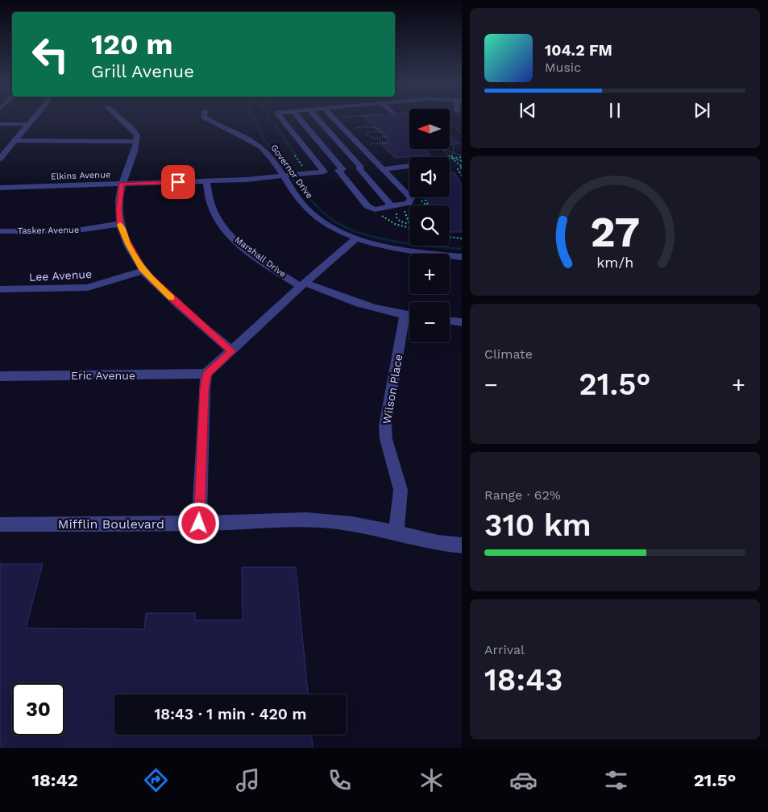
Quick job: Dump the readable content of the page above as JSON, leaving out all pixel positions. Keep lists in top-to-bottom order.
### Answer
{
  "streets": {
    "street": [
      "Governor Drive",
      "Elkins Avenue",
      "Tasker Avenue",
      "Marshall Drive",
      "Lee Avenue",
      "Eric Avenue",
      "Wilson Place",
      "Mifflin Boulevard"
    ]
  },
  "crossings": [
    ["Governor Drive", "Elkins Avenue"],
    ["Elkins Avenue", "Marshall Drive"],
    ["Wilson Place", "Mifflin Boulevard"]
  ],
  "north": "left",
  "page": {
    "turn": ["120 m", "Grill Avenue"],
    "song": ["104.2 FM", "Music"],
    "map_buttons": ["+", "−"],
    "tile": [
      "Climate",
      ["Range · 62%", "310 km"],
      ["Arrival", "18:43"]
    ],
    "heat": ["−", "21.5°", "+"],
    "limit": "30",
    "trip": "18:43 · 1 min · 420 m",
    "tabs": ["18:42", "21.5°"],
    "gauge": ["27", "km/h"]
  }
}
